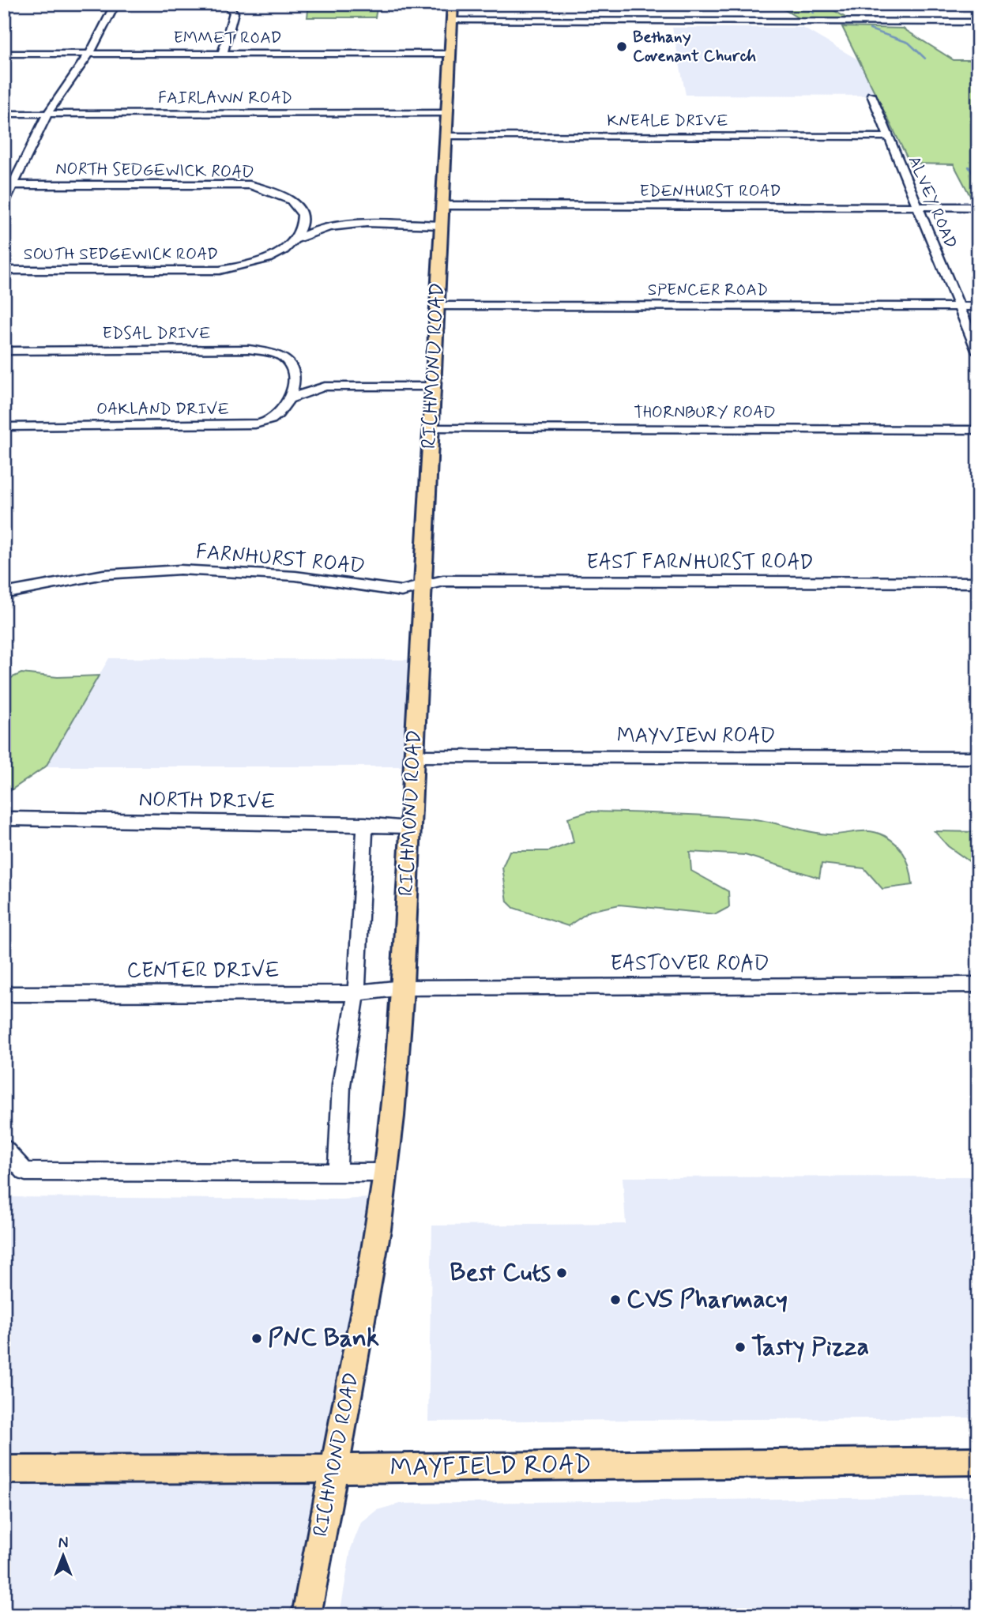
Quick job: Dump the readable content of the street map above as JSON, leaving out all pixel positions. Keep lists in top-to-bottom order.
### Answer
{
  "streets": {
    "main road": ["RICHMOND ROAD", "MAYFIELD ROAD"],
    "street": [
      "EMMET ROAD",
      "FAIRLAWN ROAD",
      "KNEALE DRIVE",
      "NORTH SEDGEWICK ROAD",
      "EDENHURST ROAD",
      "ALVEY ROAD",
      "SOUTH SEDGEWICK ROAD",
      "SPENCER ROAD",
      "EDSAL DRIVE",
      "OAKLAND DRIVE",
      "THORNBURY ROAD",
      "FARNHURST ROAD",
      "EAST FARNHURST ROAD",
      "MAYVIEW ROAD",
      "NORTH DRIVE",
      "EASTOVER ROAD",
      "CENTER DRIVE"
    ]
  },
  "crossings": [
    ["EMMET ROAD", "RICHMOND ROAD"],
    ["FAIRLAWN ROAD", "RICHMOND ROAD"],
    ["KNEALE DRIVE", "ALVEY ROAD"],
    ["KNEALE DRIVE", "RICHMOND ROAD"],
    ["NORTH SEDGEWICK ROAD", "SOUTH SEDGEWICK ROAD"],
    ["EDENHURST ROAD", "ALVEY ROAD"],
    ["EDENHURST ROAD", "RICHMOND ROAD"],
    ["ALVEY ROAD", "SPENCER ROAD"],
    ["SPENCER ROAD", "RICHMOND ROAD"],
    ["EDSAL DRIVE", "OAKLAND DRIVE"],
    ["RICHMOND ROAD", "THORNBURY ROAD"],
    ["RICHMOND ROAD", "FARNHURST ROAD"],
    ["RICHMOND ROAD", "EAST FARNHURST ROAD"],
    ["RICHMOND ROAD", "MAYVIEW ROAD"],
    ["RICHMOND ROAD", "NORTH DRIVE"],
    ["RICHMOND ROAD", "EASTOVER ROAD"],
    ["RICHMOND ROAD", "CENTER DRIVE"],
    ["RICHMOND ROAD", "MAYFIELD ROAD"],
    ["FARNHURST ROAD", "EAST FARNHURST ROAD"],
    ["EASTOVER ROAD", "CENTER DRIVE"]
  ],
  "places": [
    "Bethany Covenant Church",
    "Best Cuts",
    "CVS Pharmacy",
    "PNC Bank",
    "Tasty Pizza"
  ],
  "north": "top"
}
